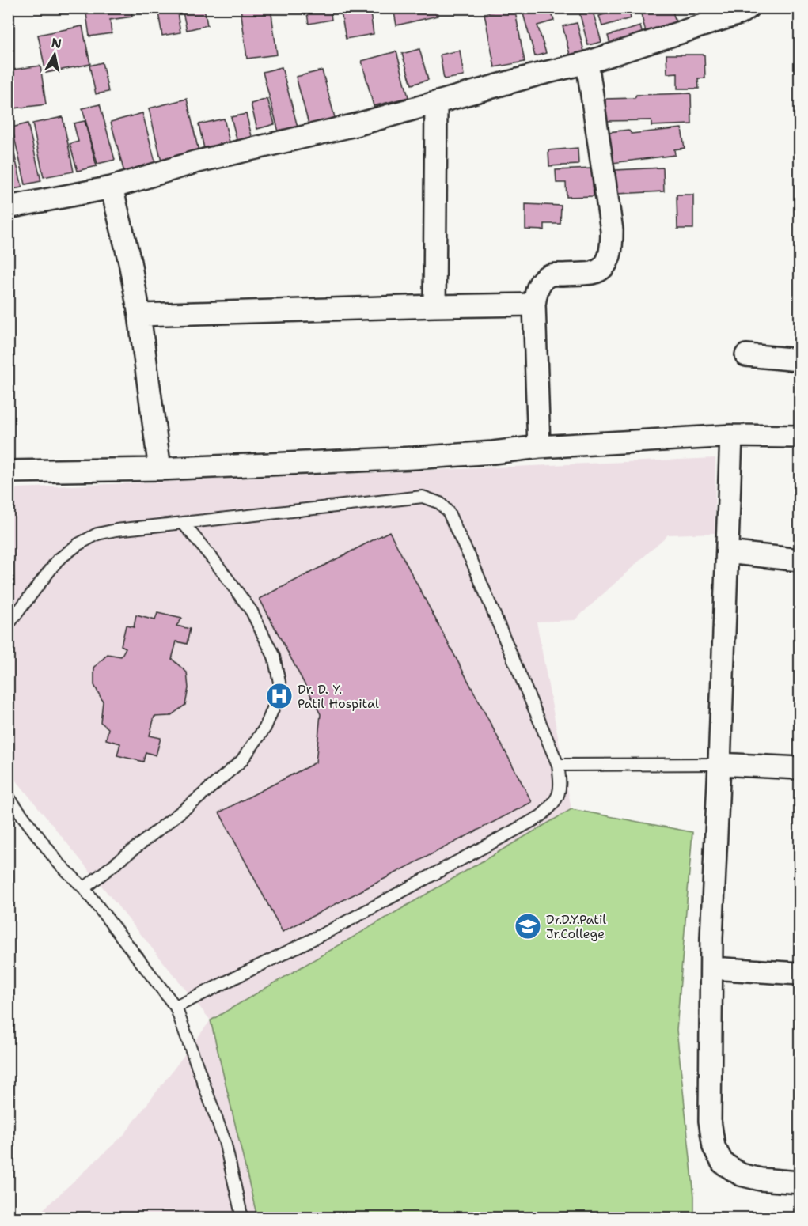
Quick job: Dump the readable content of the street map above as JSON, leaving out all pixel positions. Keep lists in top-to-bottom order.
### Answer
{
  "places": {
    "hospital": ["Dr. D. Y. Patil Hospital"],
    "school or university": ["Dr.D.Y.Patil Jr.College"]
  },
  "north": "top"
}
